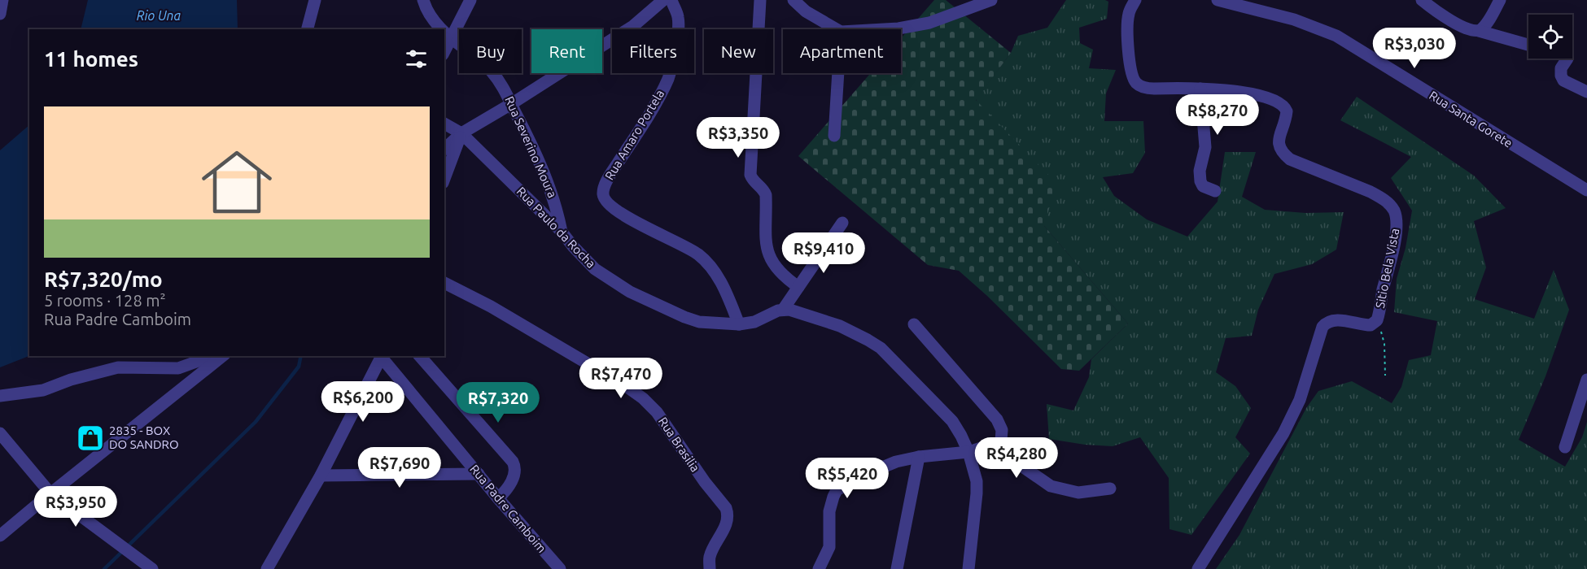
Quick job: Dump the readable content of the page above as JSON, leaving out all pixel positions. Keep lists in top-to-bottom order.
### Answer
{
  "streets": {
    "street": [
      "Rua Santa Gorete",
      "Rua Amaro Portela",
      "Rua Severino Moura",
      "Rua Paulo da Rocha",
      "Sitio Bela Vista",
      "Rua Brasilia",
      "Rua Padre Camboim"
    ]
  },
  "crossings": [
    ["Rua Amaro Portela", "Rua Paulo da Rocha"],
    ["Rua Severino Moura", "Rua Paulo da Rocha"]
  ],
  "water": ["Rio Una"],
  "places": {
    "shop": ["2835 - BOX DO SANDRO"]
  },
  "page": {
    "price": [
      "R$3,030",
      "R$8,270",
      "R$3,350",
      "R$9,410",
      "R$7,470",
      "R$6,200",
      "R$7,320",
      "R$4,280",
      "R$7,690",
      "R$5,420",
      "R$3,950"
    ],
    "chip": [
      "Buy",
      "Rent",
      "Filters",
      "New",
      "Apartment"
    ],
    "heading": "11 homes",
    "list": [
      {
        "name": "R$7,320/mo",
        "note": "5 rooms · 128 m² · Rua Padre Camboim"
      }
    ]
  }
}
